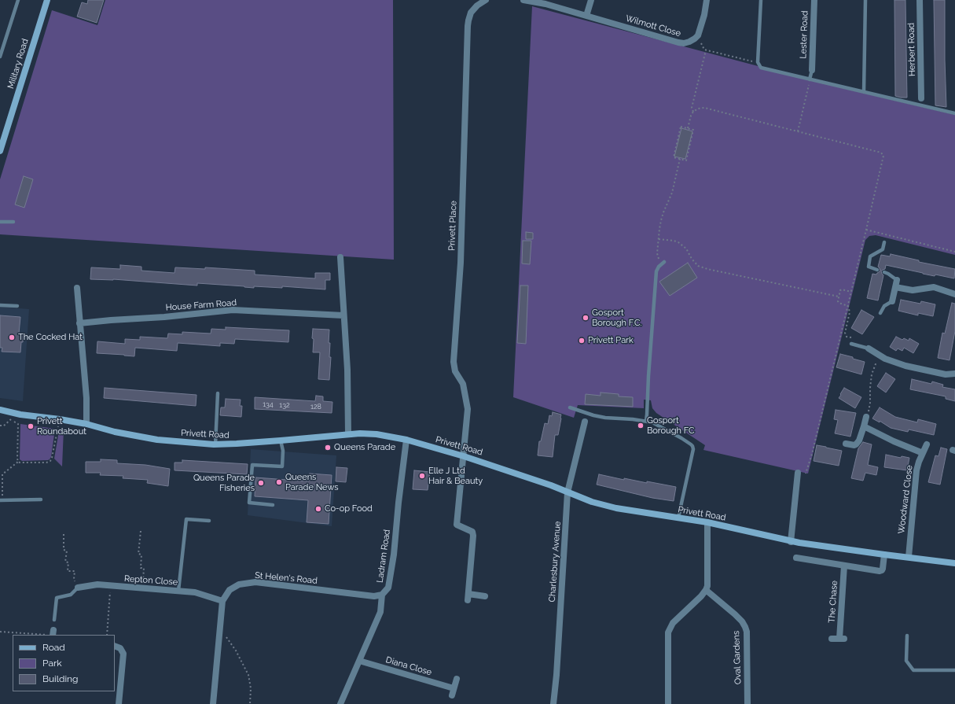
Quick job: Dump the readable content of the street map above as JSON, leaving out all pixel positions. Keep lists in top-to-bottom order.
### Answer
{
  "streets": {
    "main road": ["Military Road", "Privett Road"],
    "street": [
      "Wilmott Close",
      "Lester Road",
      "Herbert Road",
      "Privett Place",
      "House Farm Road",
      "Woodward Close",
      "Ladram Road",
      "Charlesbury Avenue",
      "St Helen's Road",
      "Repton Close",
      "The Chase",
      "Oval Gardens",
      "Diana Close"
    ]
  },
  "crossings": [
    ["Privett Place", "Privett Road"],
    ["Privett Road", "Woodward Close"],
    ["Privett Road", "Ladram Road"],
    ["Privett Road", "Charlesbury Avenue"],
    ["Ladram Road", "St Helen's Road"],
    ["Ladram Road", "Diana Close"],
    ["St Helen's Road", "Repton Close"]
  ],
  "places": [
    "Gosport Borough F.C.",
    "The Cocked Hat",
    "Privett Park",
    "Gosport Borough FC",
    "Privett Roundabout",
    "Queens Parade",
    "Elle J Ltd Hair & Beauty",
    "Queens Parade News",
    "Queens Parade Fisheries",
    "Co-op Food"
  ],
  "house_numbers": ["134", "132", "128"],
  "legend": ["Road", "Park", "Building"]
}
